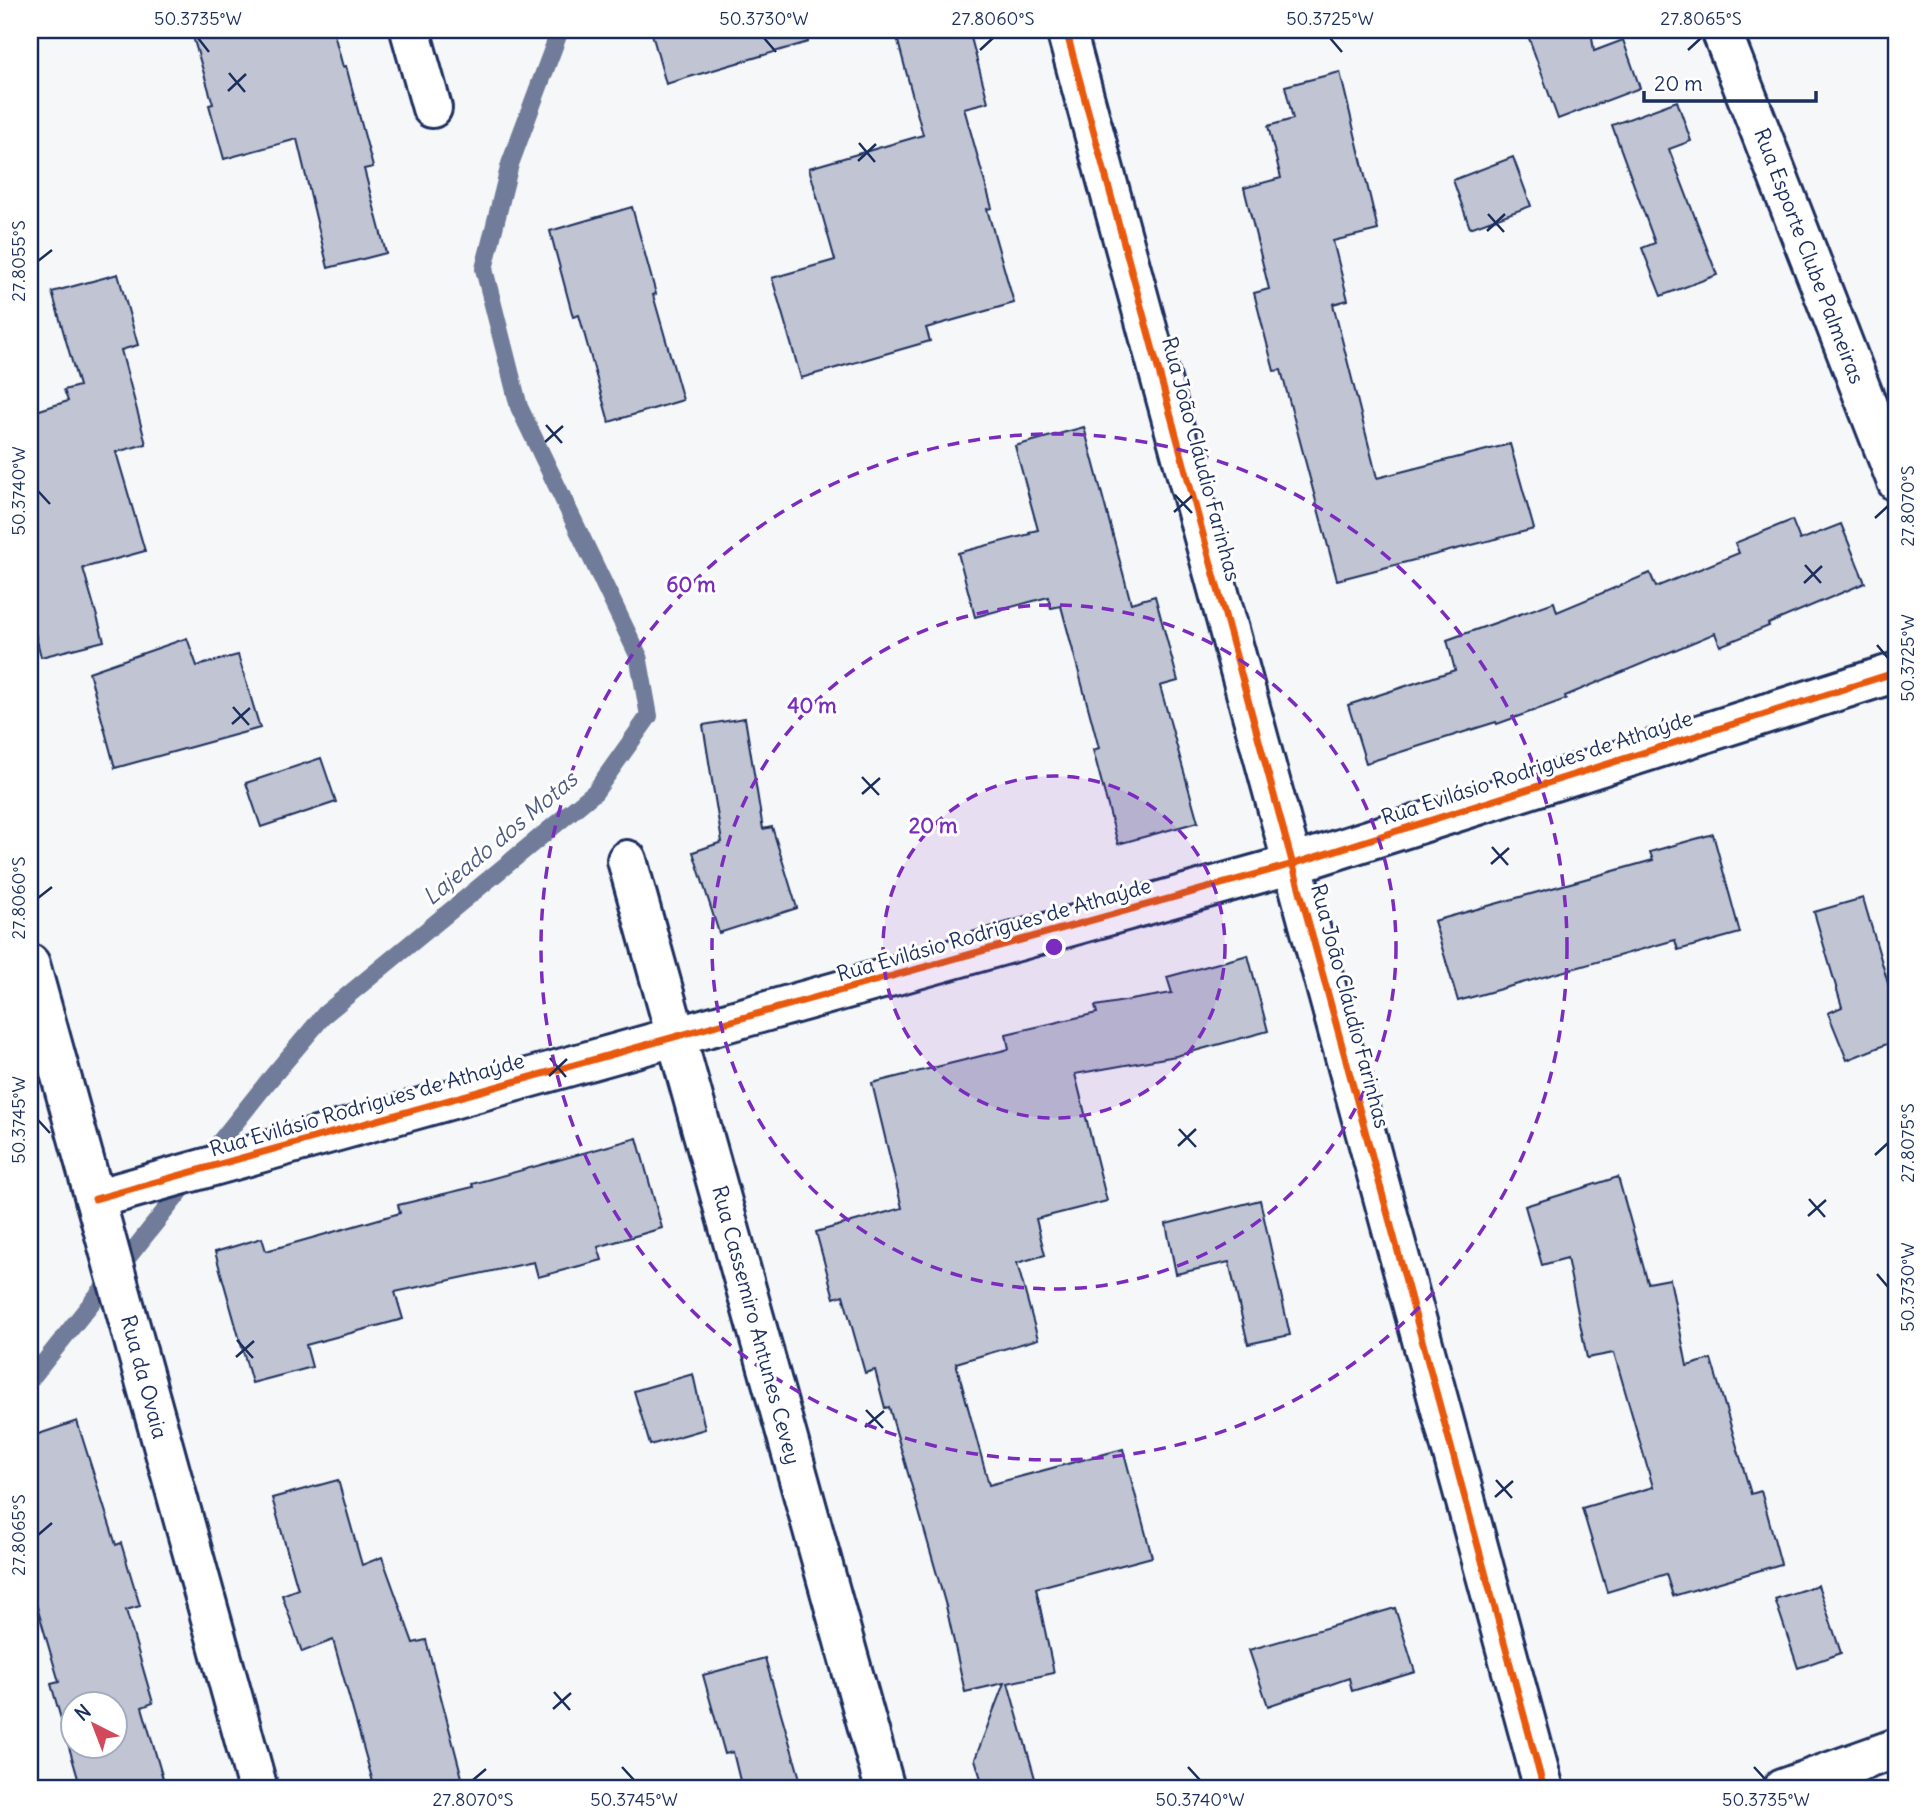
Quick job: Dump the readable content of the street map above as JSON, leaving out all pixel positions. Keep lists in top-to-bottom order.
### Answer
{
  "streets": {
    "street": [
      "Rua Esporte Clube Palmeiras",
      "Rua João Cláudio Farinhas",
      "Rua Evilásio Rodrigues de Athaýde",
      "Rua Cassemiro Antunes Cevey",
      "Rua da Ovaia"
    ]
  },
  "crossings": [
    ["Rua João Cláudio Farinhas", "Rua Evilásio Rodrigues de Athaýde"],
    ["Rua Evilásio Rodrigues de Athaýde", "Rua Cassemiro Antunes Cevey"],
    ["Rua Evilásio Rodrigues de Athaýde", "Rua da Ovaia"]
  ],
  "water": ["Lajeado dos Motas"],
  "scale_bar": "20 m",
  "north": "top left",
  "coordinates": [
    "50.3735°W",
    "50.3730°W",
    "27.8060°S",
    "50.3725°W",
    "27.8065°S",
    "27.8055°S",
    "50.3740°W",
    "27.8070°S",
    "50.3745°W",
    "27.8075°S"
  ],
  "rings": ["60 m", "40 m", "20 m"]
}
